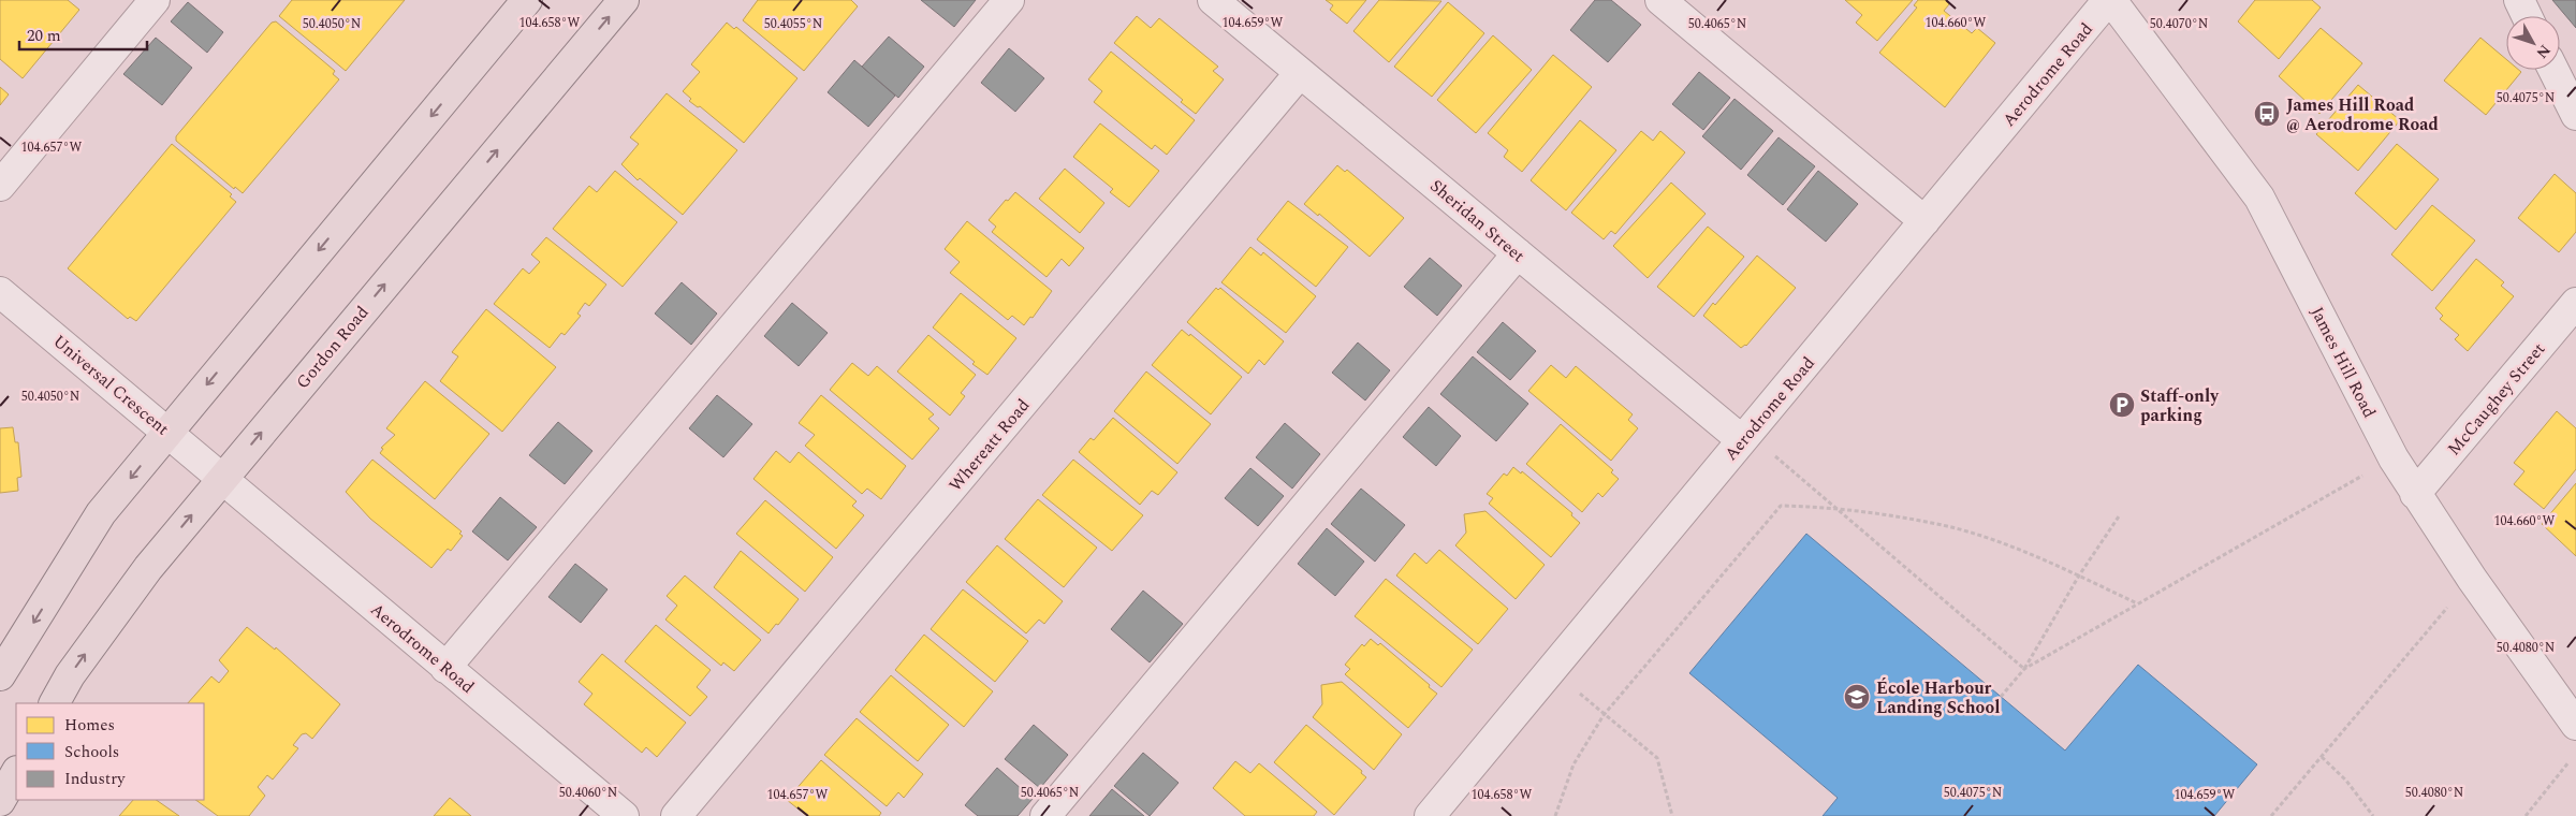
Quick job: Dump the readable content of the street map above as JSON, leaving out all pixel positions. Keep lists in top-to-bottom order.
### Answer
{
  "streets": {
    "main road": ["Gordon Road"],
    "street": [
      "Aerodrome Road",
      "Sheridan Street",
      "James Hill Road",
      "Universal Crescent",
      "McCaughey Street",
      "Whereatt Road"
    ]
  },
  "crossings": [
    ["Aerodrome Road", "Sheridan Street"],
    ["Aerodrome Road", "Gordon Road"],
    ["Aerodrome Road", "James Hill Road"],
    ["Aerodrome Road", "Universal Crescent"],
    ["Sheridan Street", "Whereatt Road"],
    ["Gordon Road", "Universal Crescent"],
    ["James Hill Road", "McCaughey Street"]
  ],
  "places": {
    "bus stop": ["James Hill Road @ Aerodrome Road"],
    "parking": ["Staff-only parking"],
    "school or university": ["École Harbour Landing School"]
  },
  "legend": ["Homes", "Schools", "Industry"],
  "scale_bar": "20 m",
  "north": "bottom right",
  "coordinates": [
    "104.658°W",
    "104.659°W",
    "104.660°W",
    "50.4050°N",
    "50.4055°N",
    "50.4065°N",
    "50.4070°N",
    "50.4075°N",
    "104.657°W",
    "50.4080°N",
    "50.4060°N"
  ]
}
